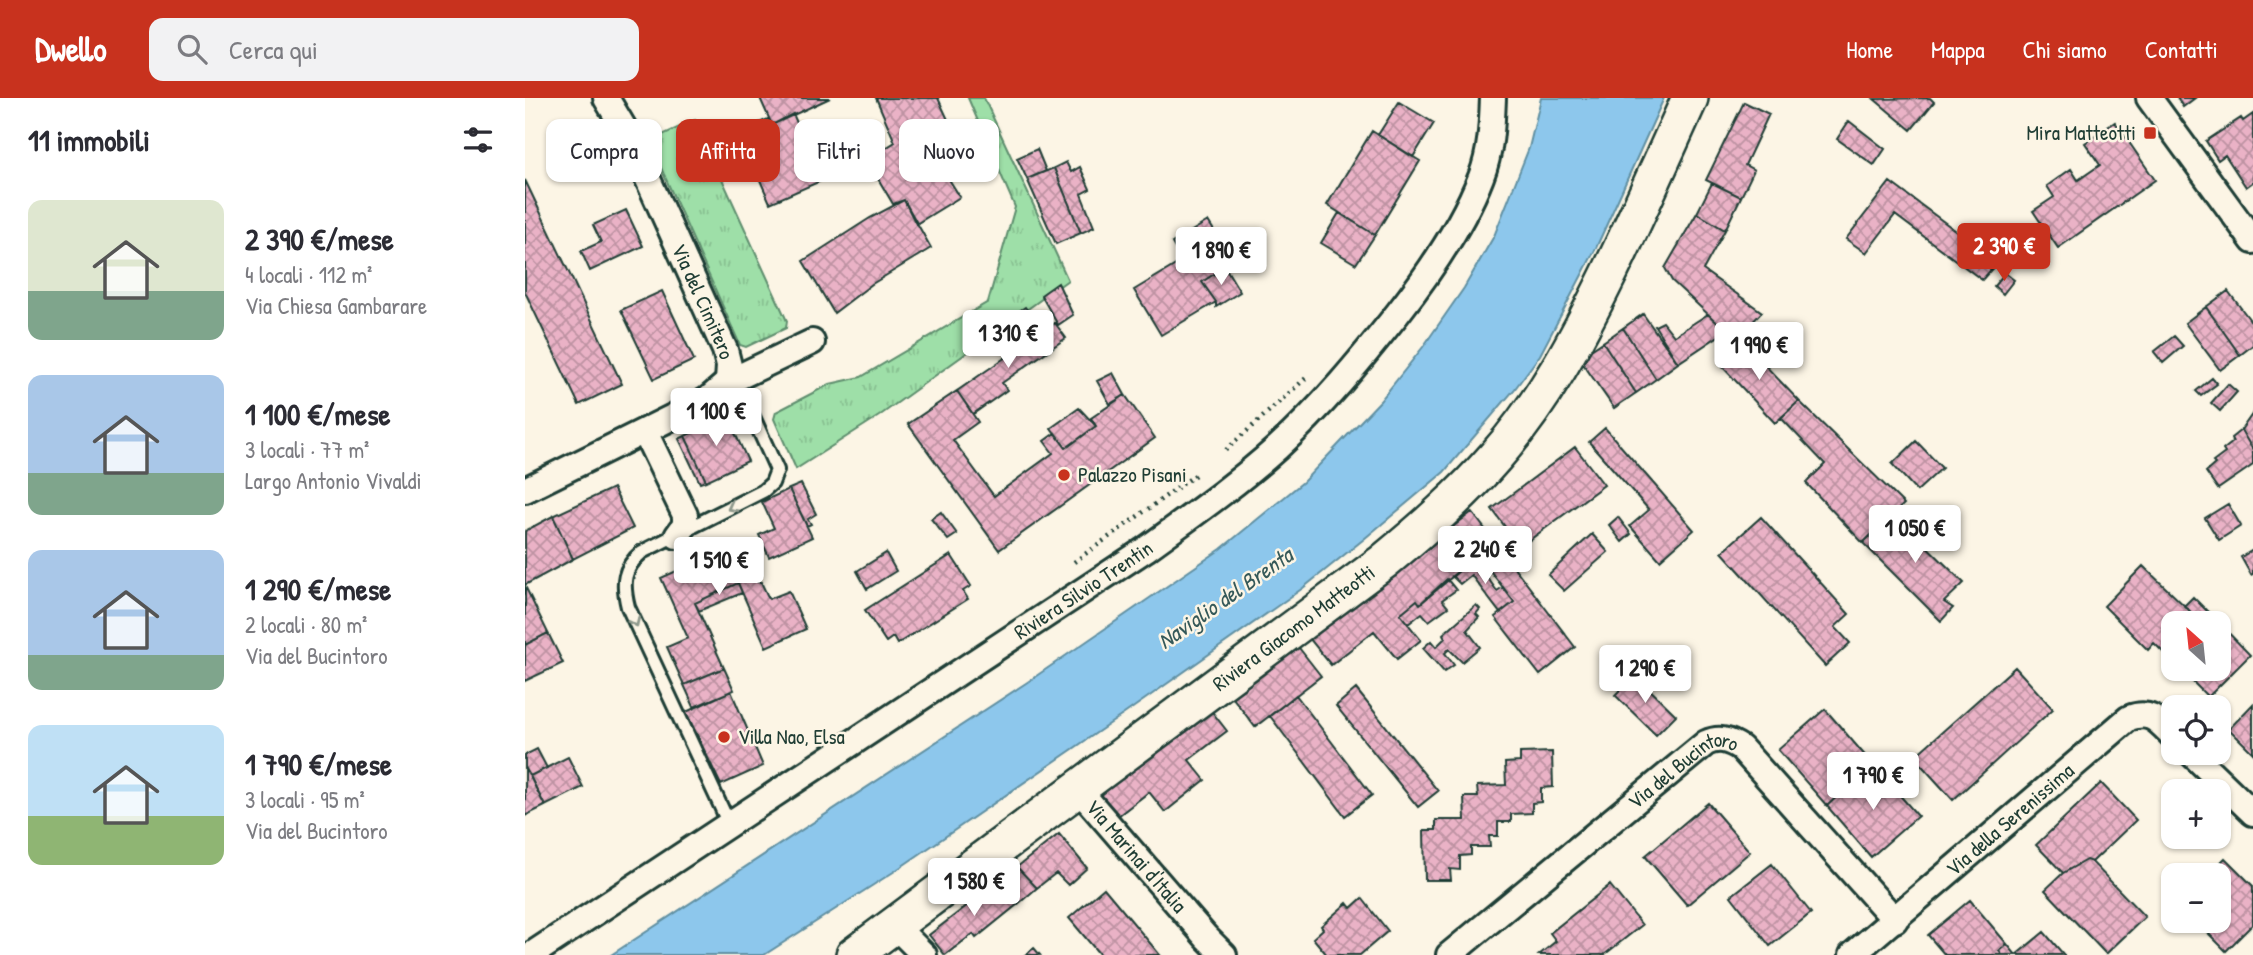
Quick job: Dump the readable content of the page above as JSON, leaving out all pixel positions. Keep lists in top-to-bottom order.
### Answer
{
  "streets": {
    "street": [
      "Via del Cimitero",
      "Riviera Silvio Trentin",
      "Riviera Giacomo Matteotti",
      "Via del Bucintoro",
      "Via della Serenissima",
      "Via Marinai d'Italia"
    ]
  },
  "crossings": [
    ["Via del Cimitero", "Riviera Silvio Trentin"],
    ["Riviera Giacomo Matteotti", "Via Marinai d'Italia"],
    ["Via del Bucintoro", "Via della Serenissima"]
  ],
  "water": ["Naviglio del Brenta"],
  "places": {
    "transit": ["Mira Matteotti"],
    "other": ["Palazzo Pisani", "Villa Nao, Elsa"]
  },
  "north": "top left",
  "page": {
    "header": "Dwello",
    "search": "Cerca qui",
    "nav": [
      "Home",
      "Mappa",
      "Chi siamo",
      "Contatti"
    ],
    "heading": "11 immobili",
    "chip": [
      "Compra",
      "Affitta",
      "Filtri",
      "Nuovo"
    ],
    "list": [
      {
        "name": "2 390 €/mese",
        "note": "4 locali · 112 m² · Via Chiesa Gambarare"
      },
      {
        "name": "1 100 €/mese",
        "note": "3 locali · 77 m² · Largo Antonio Vivaldi"
      },
      {
        "name": "1 290 €/mese",
        "note": "2 locali · 80 m² · Via del Bucintoro"
      },
      {
        "name": "1 790 €/mese",
        "note": "3 locali · 95 m² · Via del Bucintoro"
      }
    ],
    "price": [
      "2 390 €",
      "1 890 €",
      "1 310 €",
      "1 990 €",
      "1 100 €",
      "1 050 €",
      "2 240 €",
      "1 510 €",
      "1 290 €",
      "1 790 €",
      "1 580 €"
    ],
    "map_buttons": ["+", "−"]
  }
}
